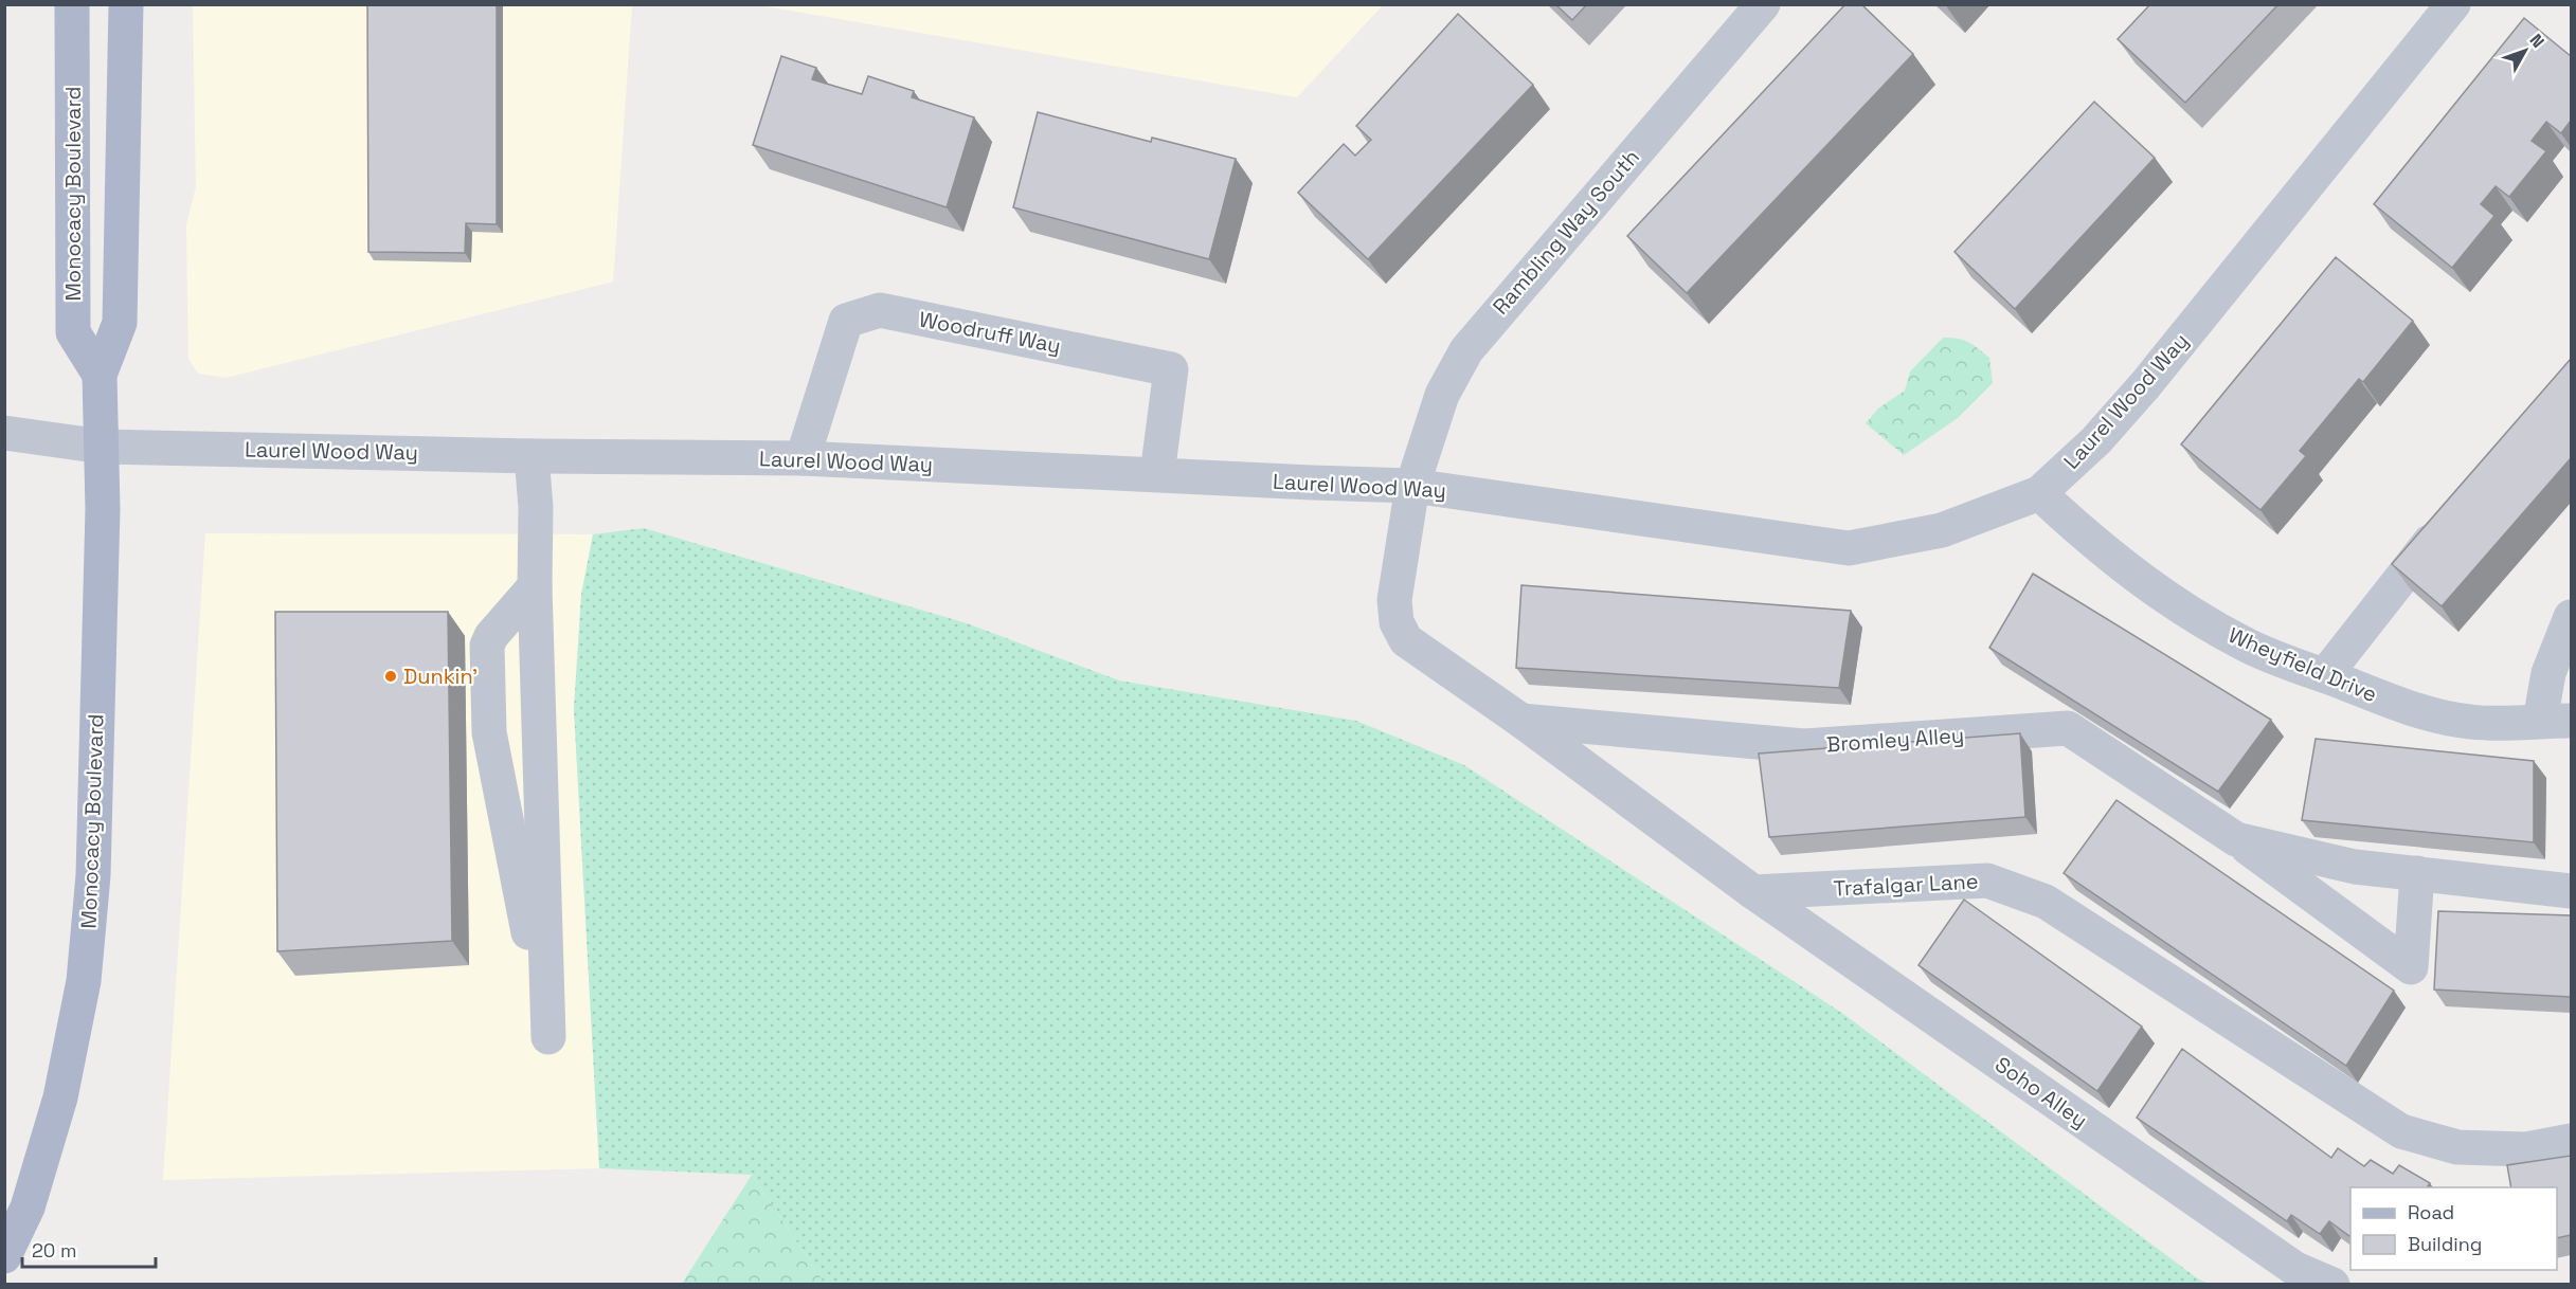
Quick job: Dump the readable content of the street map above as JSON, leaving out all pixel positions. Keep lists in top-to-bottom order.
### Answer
{
  "streets": {
    "main road": ["Monocacy Boulevard"],
    "street": [
      "Rambling Way South",
      "Woodruff Way",
      "Laurel Wood Way",
      "Wheyfield Drive",
      "Bromley Alley",
      "Trafalgar Lane",
      "Soho Alley"
    ]
  },
  "crossings": [
    ["Monocacy Boulevard", "Laurel Wood Way"],
    ["Rambling Way South", "Laurel Wood Way"],
    ["Woodruff Way", "Laurel Wood Way"],
    ["Laurel Wood Way", "Wheyfield Drive"],
    ["Trafalgar Lane", "Soho Alley"]
  ],
  "places": ["Dunkin'"],
  "legend": ["Road", "Building"],
  "scale_bar": "20 m",
  "north": "top right"
}
